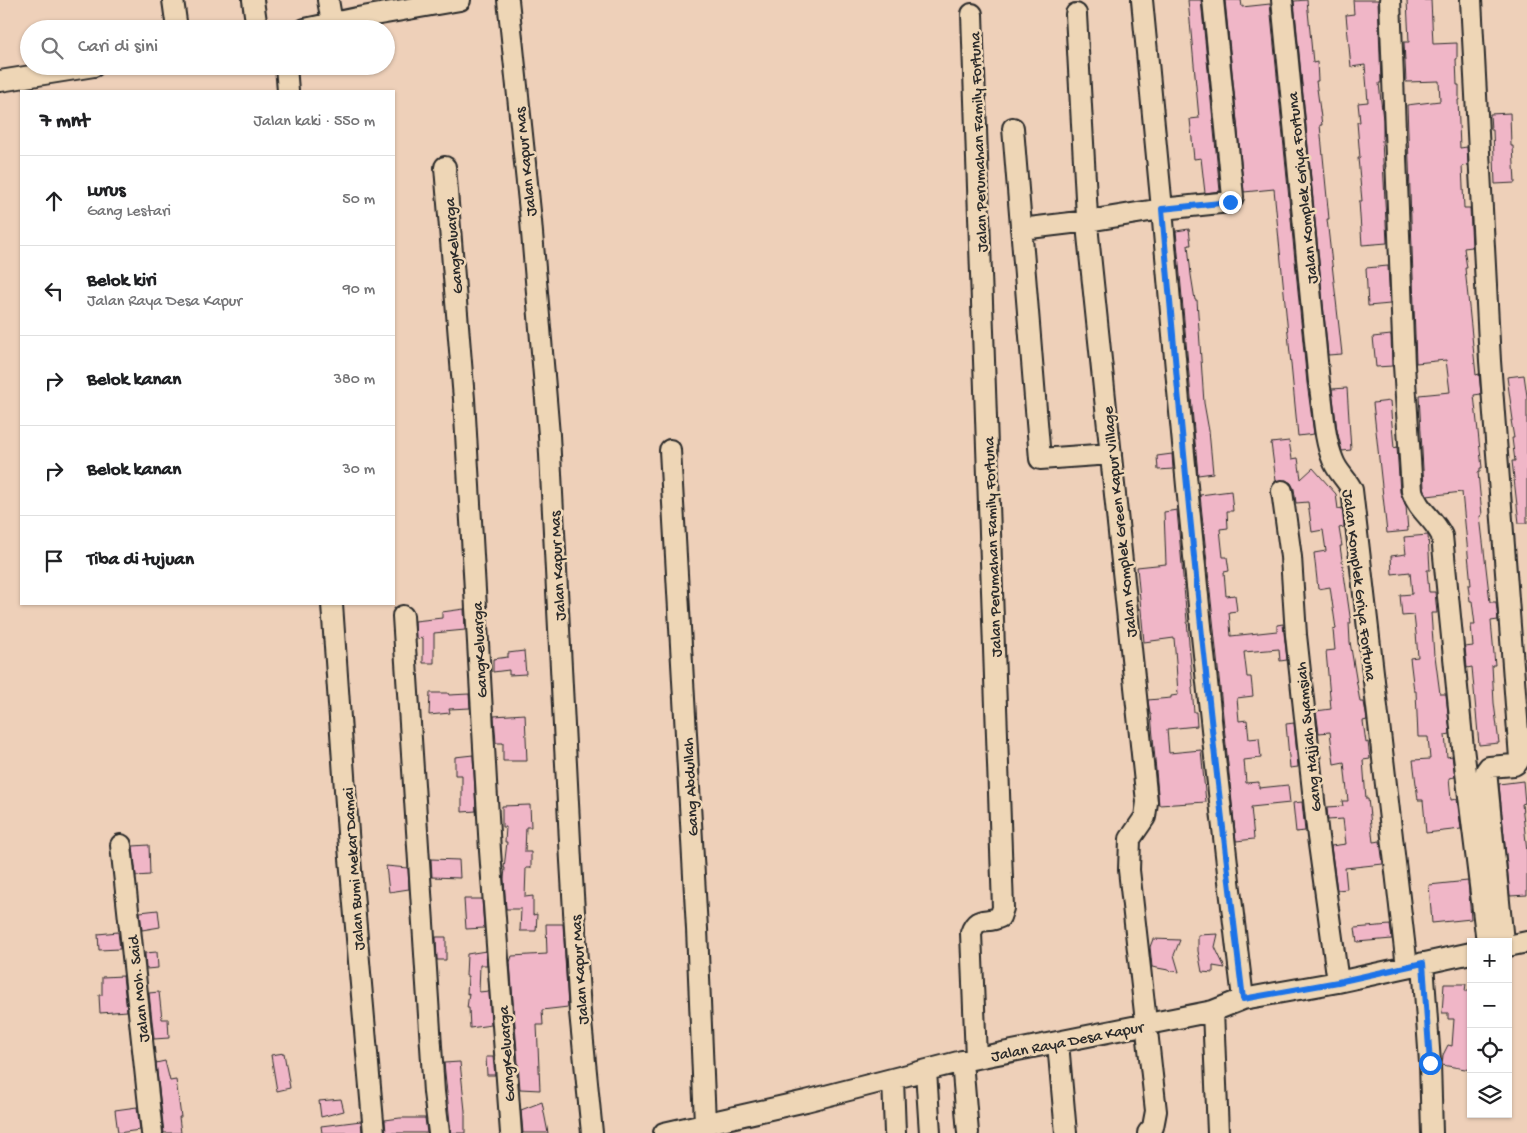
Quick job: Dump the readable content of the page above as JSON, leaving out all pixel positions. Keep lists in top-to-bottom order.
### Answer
{
  "streets": {
    "street": [
      "Jalan Perumahan Family Fortuna",
      "Jalan Kapur Mas",
      "Jalan Komplek Griya Fortuna",
      "GangKeluarga",
      "Jalan Komplek Green Kapur Village",
      "Gang Hajjah Syamsiah",
      "Gang Abdullah",
      "Jalan Bumi Mekar Damai",
      "Jalan Moh. Said",
      "Jalan Raya Desa Kapur"
    ]
  },
  "crossings": [
    ["Jalan Perumahan Family Fortuna", "Jalan Raya Desa Kapur"],
    ["Jalan Komplek Griya Fortuna", "Jalan Raya Desa Kapur"],
    ["Jalan Komplek Green Kapur Village", "Jalan Raya Desa Kapur"],
    ["Gang Hajjah Syamsiah", "Jalan Raya Desa Kapur"],
    ["Gang Abdullah", "Jalan Raya Desa Kapur"]
  ],
  "page": {
    "search": "Cari di sini",
    "heading": ["7 mnt", "Jalan kaki · 550 m"],
    "list": [
      ["Lurus", "Gang Lestari", "50 m"],
      ["Belok kiri", "Jalan Raya Desa Kapur", "90 m"],
      ["Belok kanan", "380 m"],
      ["Belok kanan", "30 m"],
      "Tiba di tujuan"
    ],
    "map_buttons": ["+", "−"]
  }
}
